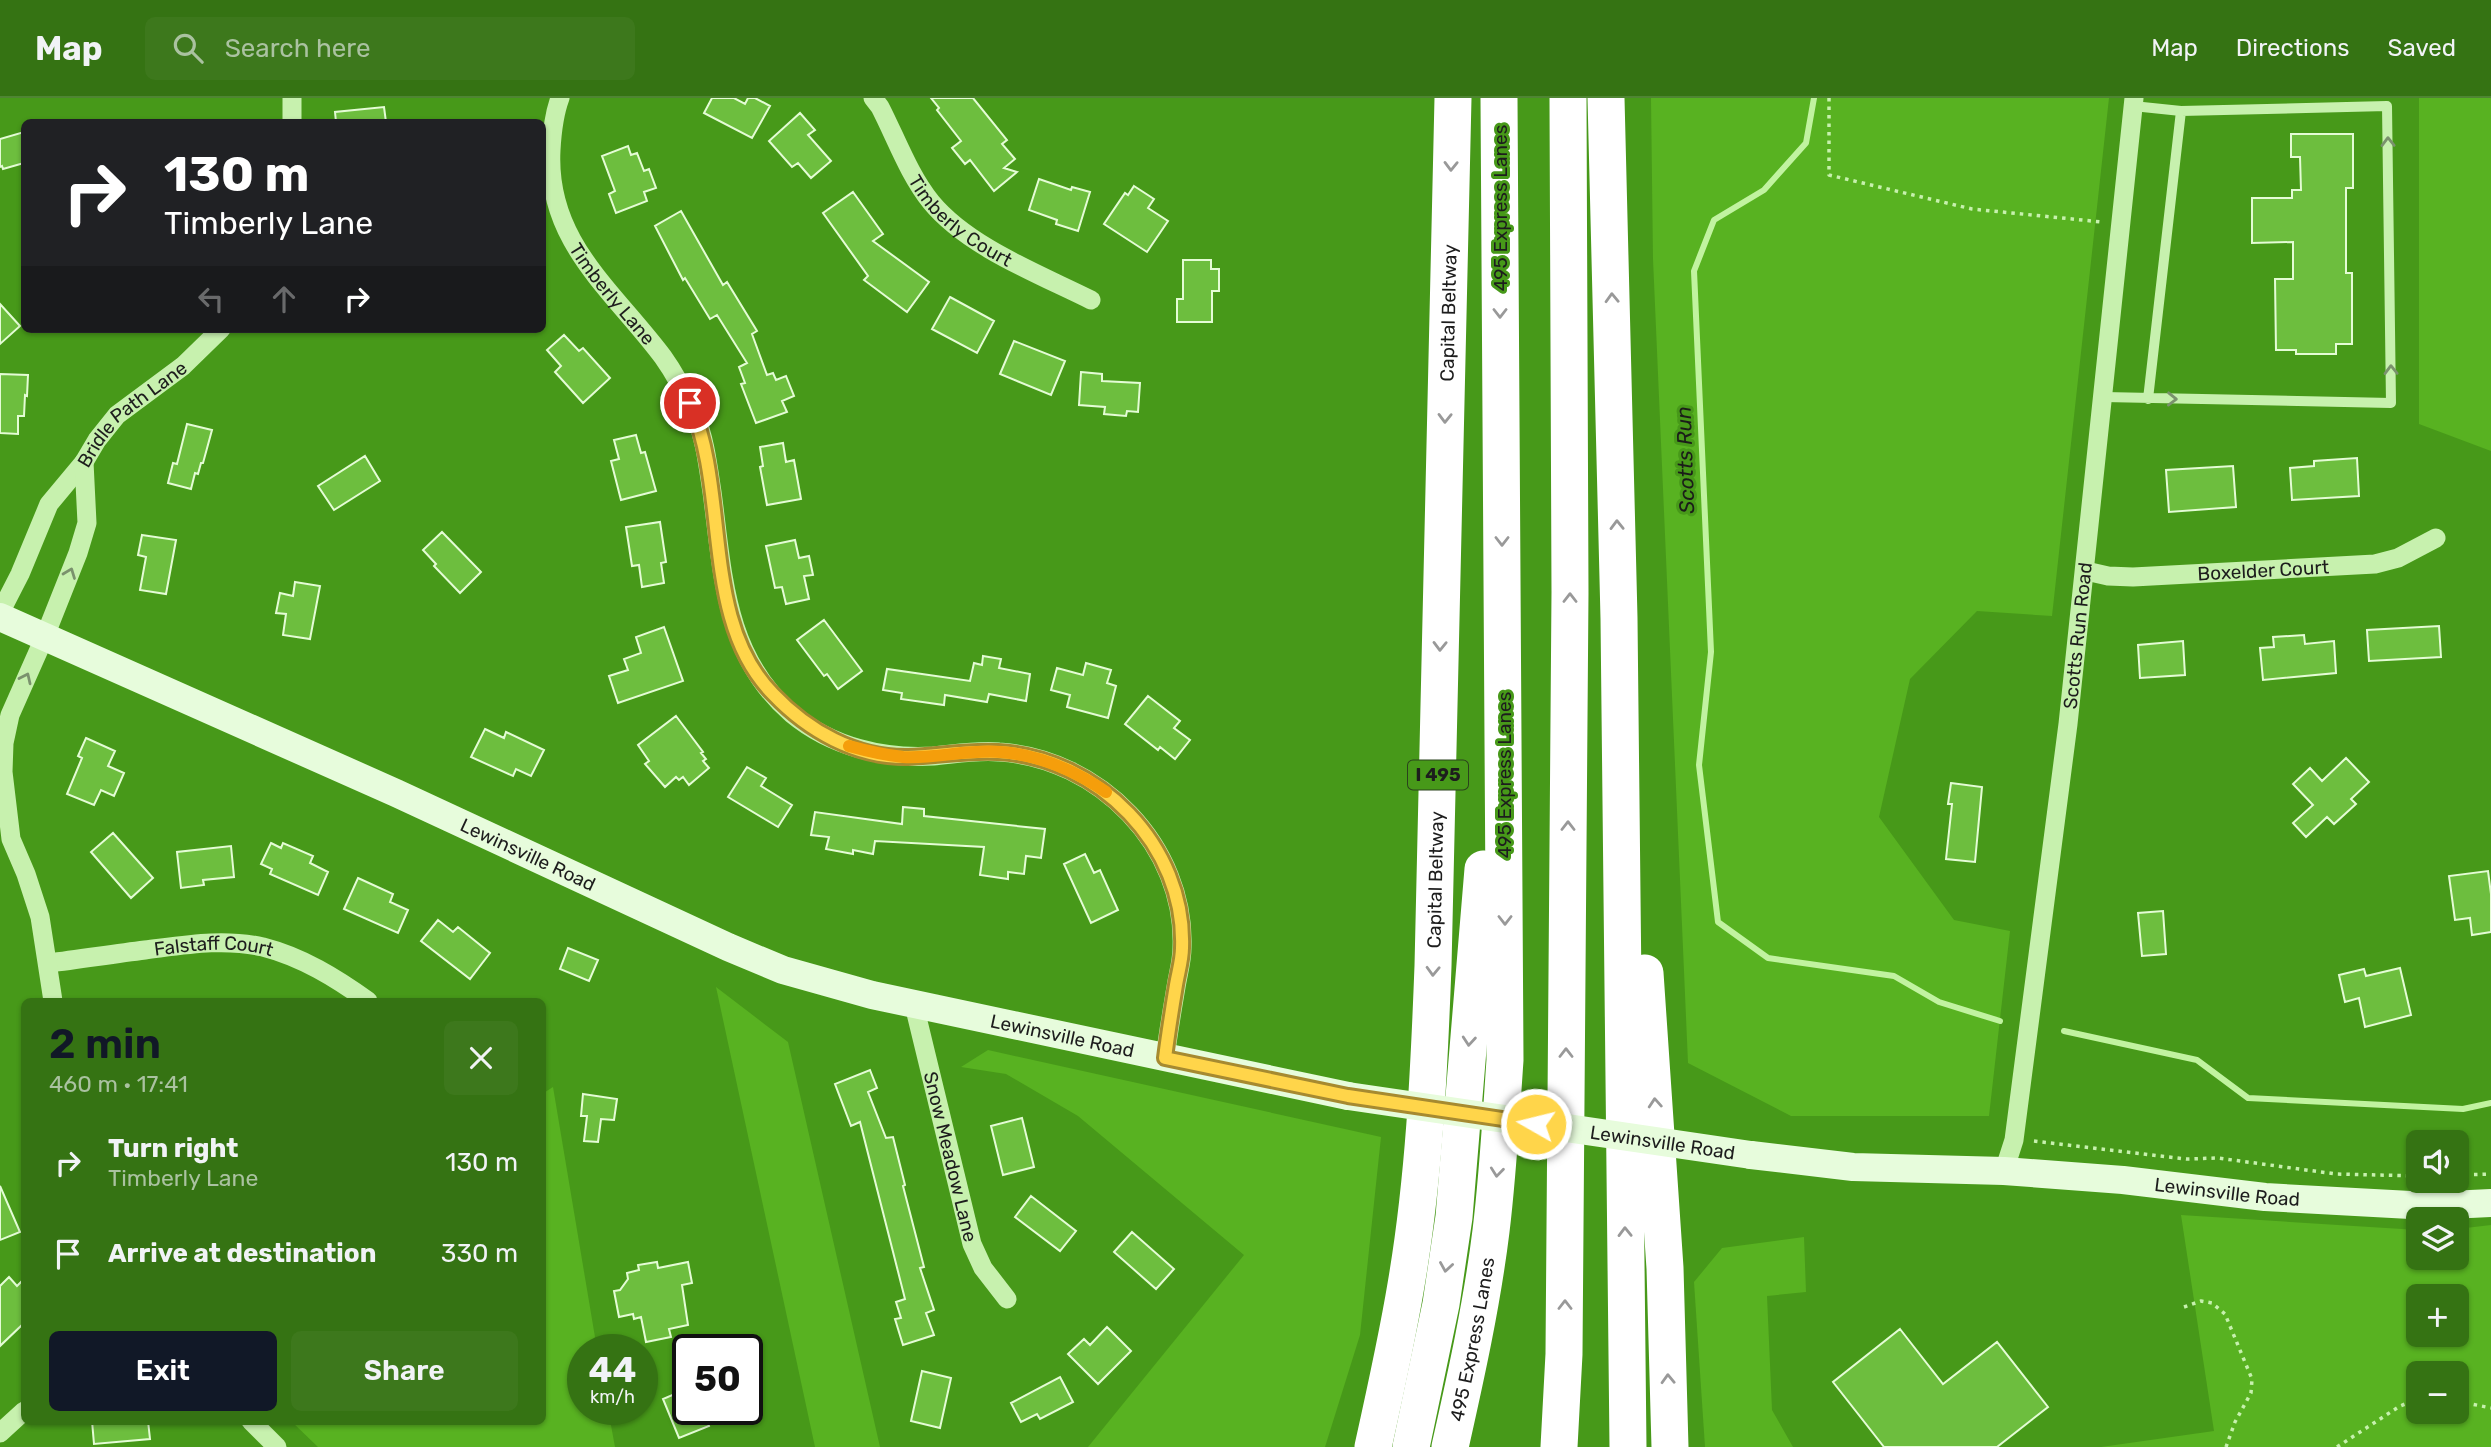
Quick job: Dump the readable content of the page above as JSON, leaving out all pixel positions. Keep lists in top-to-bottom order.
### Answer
{
  "streets": {
    "highway": ["495 Express Lanes", "Capital Beltway", "I 495"],
    "main road": ["Lewinsville Road"],
    "street": [
      "Timberly Court",
      "Timberly Lane",
      "Bridle Path Lane",
      "Boxelder Court",
      "Scotts Run Road",
      "Falstaff Court",
      "Snow Meadow Lane"
    ]
  },
  "crossings": [
    ["Timberly Lane", "Lewinsville Road"],
    ["Bridle Path Lane", "Lewinsville Road"],
    ["Boxelder Court", "Scotts Run Road"],
    ["Scotts Run Road", "Lewinsville Road"],
    ["Lewinsville Road", "Snow Meadow Lane"]
  ],
  "water": ["Scotts Run"],
  "page": {
    "header": "Map",
    "search": "Search here",
    "nav": ["Map", "Directions", "Saved"],
    "turn": ["130 m", "Timberly Lane"],
    "heading": ["2 min", "460 m · 17:41"],
    "list": [
      {
        "name": "Turn right",
        "note": "Timberly Lane",
        "value": "130 m"
      },
      {
        "name": "Arrive at destination",
        "value": "330 m"
      }
    ],
    "map_buttons": ["+", "−"],
    "buttons": ["Exit", "Share"],
    "speed": "44 km/h",
    "limit": "50"
  }
}
